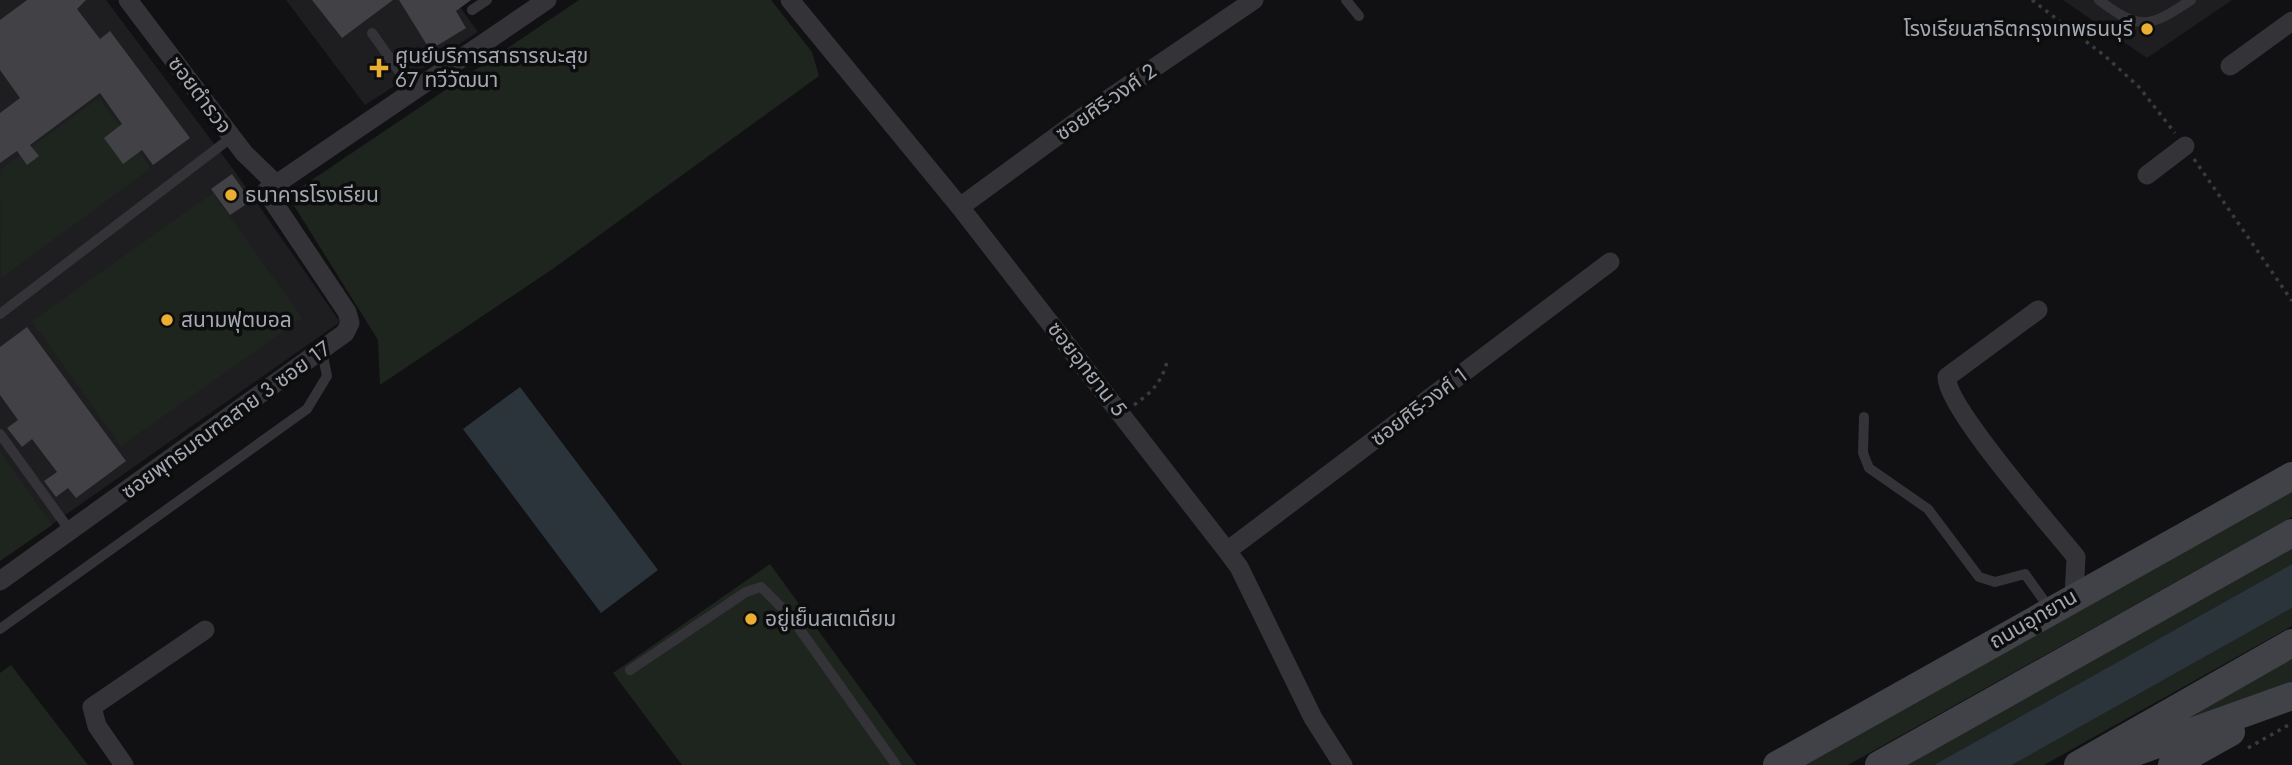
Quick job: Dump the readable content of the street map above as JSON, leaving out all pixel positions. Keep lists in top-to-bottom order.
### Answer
{
  "streets": {
    "main road": ["ถนนอุทยาน"],
    "street": [
      "ซอยตำรวจ",
      "ซอยศิริ-วงศ์ 2",
      "ซอยอุทยาน 5",
      "ซอยศิริ-วงศ์ 1",
      "ซอยพุทธมณฑลสาย 3 ซอย 17"
    ]
  },
  "crossings": [
    ["ซอยตำรวจ", "ซอยพุทธมณฑลสาย 3 ซอย 17"],
    ["ซอยศิริ-วงศ์ 2", "ซอยอุทยาน 5"],
    ["ซอยอุทยาน 5", "ซอยศิริ-วงศ์ 1"]
  ],
  "places": {
    "other": [
      "โรงเรียนสาธิตกรุงเทพธนบุรี",
      "ธนาคารโรงเรียน",
      "สนามฟุตบอล",
      "อยู่เย็นสเตเดียม"
    ],
    "health": ["ศูนย์บริการสาธารณะสุข 67 ทวีวัฒนา"]
  }
}
